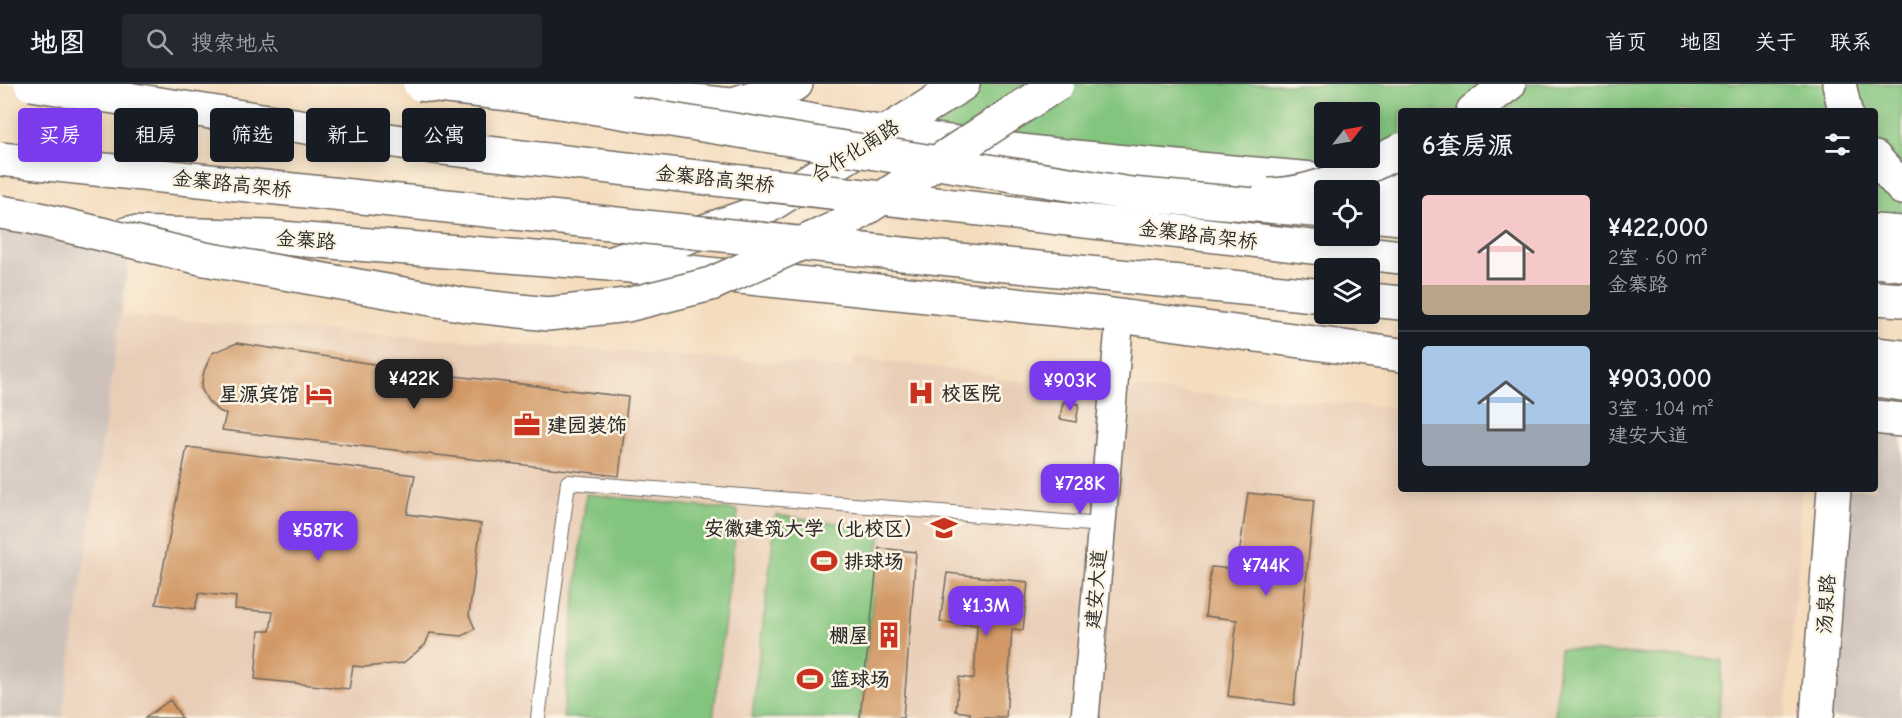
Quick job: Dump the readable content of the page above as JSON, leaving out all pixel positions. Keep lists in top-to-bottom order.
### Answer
{
  "streets": {
    "main road": [
      "合作化南路",
      "金寨路高架桥",
      "金寨路",
      "汤泉路"
    ],
    "street": ["建安大道"]
  },
  "crossings": [
    ["合作化南路", "金寨路"],
    ["金寨路", "建安大道"]
  ],
  "places": {
    "hospital": ["校医院"],
    "hotel": ["星源宾馆"],
    "office": ["建园装饰"],
    "school or university": ["安徽建筑大学（北校区）"],
    "sports": ["排球场", "篮球场"],
    "building": ["棚屋"]
  },
  "north": "top right",
  "page": {
    "header": "地图",
    "search": "搜索地点",
    "nav": [
      "首页",
      "地图",
      "关于",
      "联系"
    ],
    "chip": [
      "买房",
      "租房",
      "筛选",
      "新上",
      "公寓"
    ],
    "heading": "6套房源",
    "list": [
      {
        "name": "¥422,000",
        "note": "2室 · 60 m² · 金寨路"
      },
      {
        "name": "¥903,000",
        "note": "3室 · 104 m² · 建安大道"
      }
    ],
    "price": [
      "¥422K",
      "¥903K",
      "¥728K",
      "¥587K",
      "¥744K",
      "¥1.3M"
    ]
  }
}
